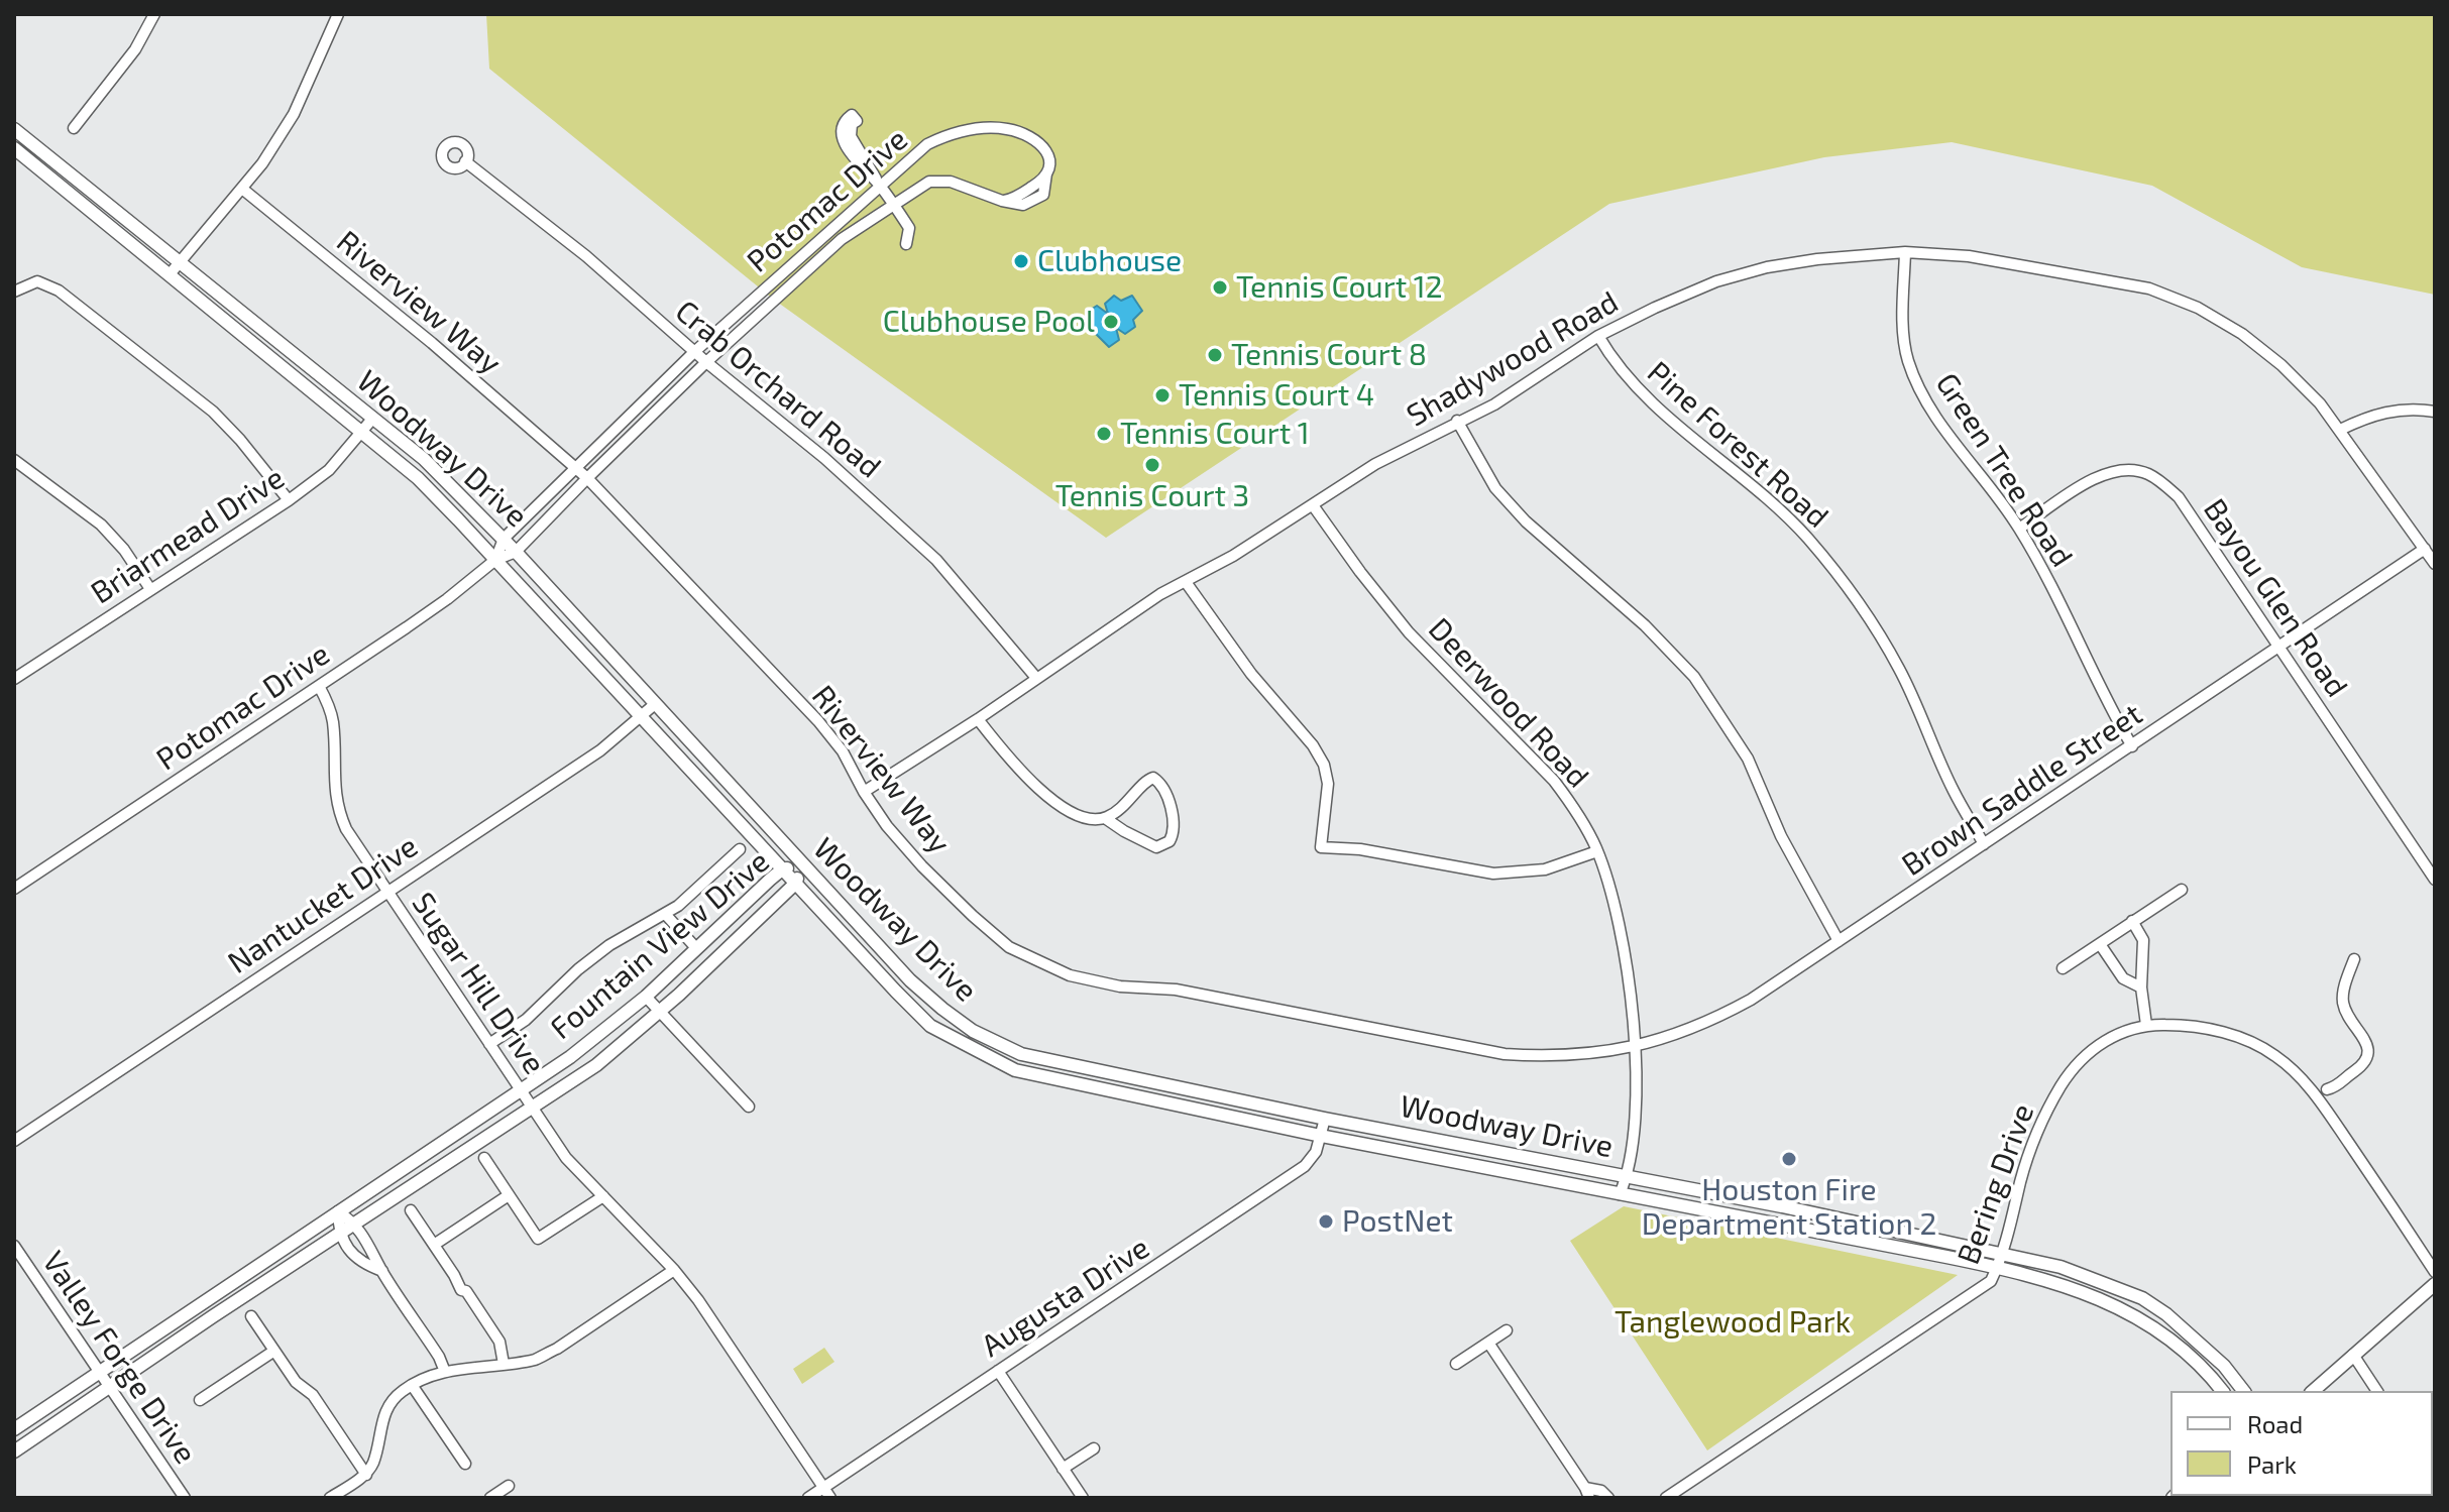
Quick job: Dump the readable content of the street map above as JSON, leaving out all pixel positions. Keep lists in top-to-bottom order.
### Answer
{
  "streets": {
    "main road": ["Woodway Drive", "Fountain View Drive"],
    "street": [
      "Potomac Drive",
      "Riverview Way",
      "Shadywood Road",
      "Crab Orchard Road",
      "Pine Forest Road",
      "Green Tree Road",
      "Briarmead Drive",
      "Bayou Glen Road",
      "Deerwood Road",
      "Brown Saddle Street",
      "Nantucket Drive",
      "Sugar Hill Drive",
      "Bering Drive",
      "Augusta Drive",
      "Valley Forge Drive"
    ]
  },
  "crossings": [
    ["Potomac Drive", "Riverview Way"],
    ["Potomac Drive", "Crab Orchard Road"],
    ["Potomac Drive", "Woodway Drive"],
    ["Potomac Drive", "Sugar Hill Drive"],
    ["Riverview Way", "Shadywood Road"],
    ["Riverview Way", "Deerwood Road"],
    ["Riverview Way", "Brown Saddle Street"],
    ["Shadywood Road", "Crab Orchard Road"],
    ["Shadywood Road", "Pine Forest Road"],
    ["Shadywood Road", "Green Tree Road"],
    ["Shadywood Road", "Deerwood Road"],
    ["Shadywood Road", "Brown Saddle Street"],
    ["Pine Forest Road", "Brown Saddle Street"],
    ["Woodway Drive", "Briarmead Drive"],
    ["Woodway Drive", "Deerwood Road"],
    ["Woodway Drive", "Nantucket Drive"],
    ["Woodway Drive", "Fountain View Drive"],
    ["Woodway Drive", "Bering Drive"],
    ["Woodway Drive", "Augusta Drive"],
    ["Green Tree Road", "Bayou Glen Road"],
    ["Green Tree Road", "Brown Saddle Street"],
    ["Bayou Glen Road", "Brown Saddle Street"],
    ["Deerwood Road", "Brown Saddle Street"],
    ["Nantucket Drive", "Sugar Hill Drive"],
    ["Fountain View Drive", "Sugar Hill Drive"],
    ["Fountain View Drive", "Valley Forge Drive"],
    ["Sugar Hill Drive", "Augusta Drive"]
  ],
  "parks": ["Tanglewood Park"],
  "places": [
    "Clubhouse",
    "Tennis Court 12",
    "Clubhouse Pool",
    "Tennis Court 8",
    "Tennis Court 4",
    "Tennis Court 1",
    "Tennis Court 3",
    "Houston Fire Department Station 2",
    "PostNet"
  ],
  "legend": ["Road", "Park"]
}
